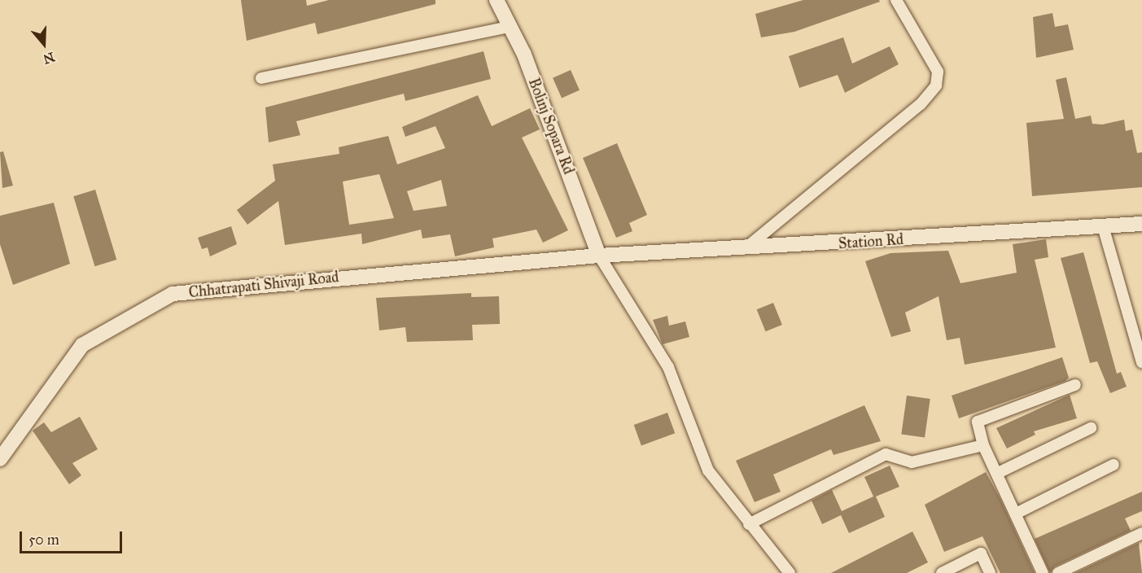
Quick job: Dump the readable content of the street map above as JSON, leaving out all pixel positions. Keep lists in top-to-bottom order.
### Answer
{
  "streets": {
    "main road": ["Bolinj Sopara Rd", "Station Rd", "Chhatrapati Shivaji Road"]
  },
  "crossings": [
    ["Bolinj Sopara Rd", "Station Rd"],
    ["Bolinj Sopara Rd", "Chhatrapati Shivaji Road"],
    ["Station Rd", "Chhatrapati Shivaji Road"]
  ],
  "scale_bar": "50 m",
  "north": "bottom"
}
